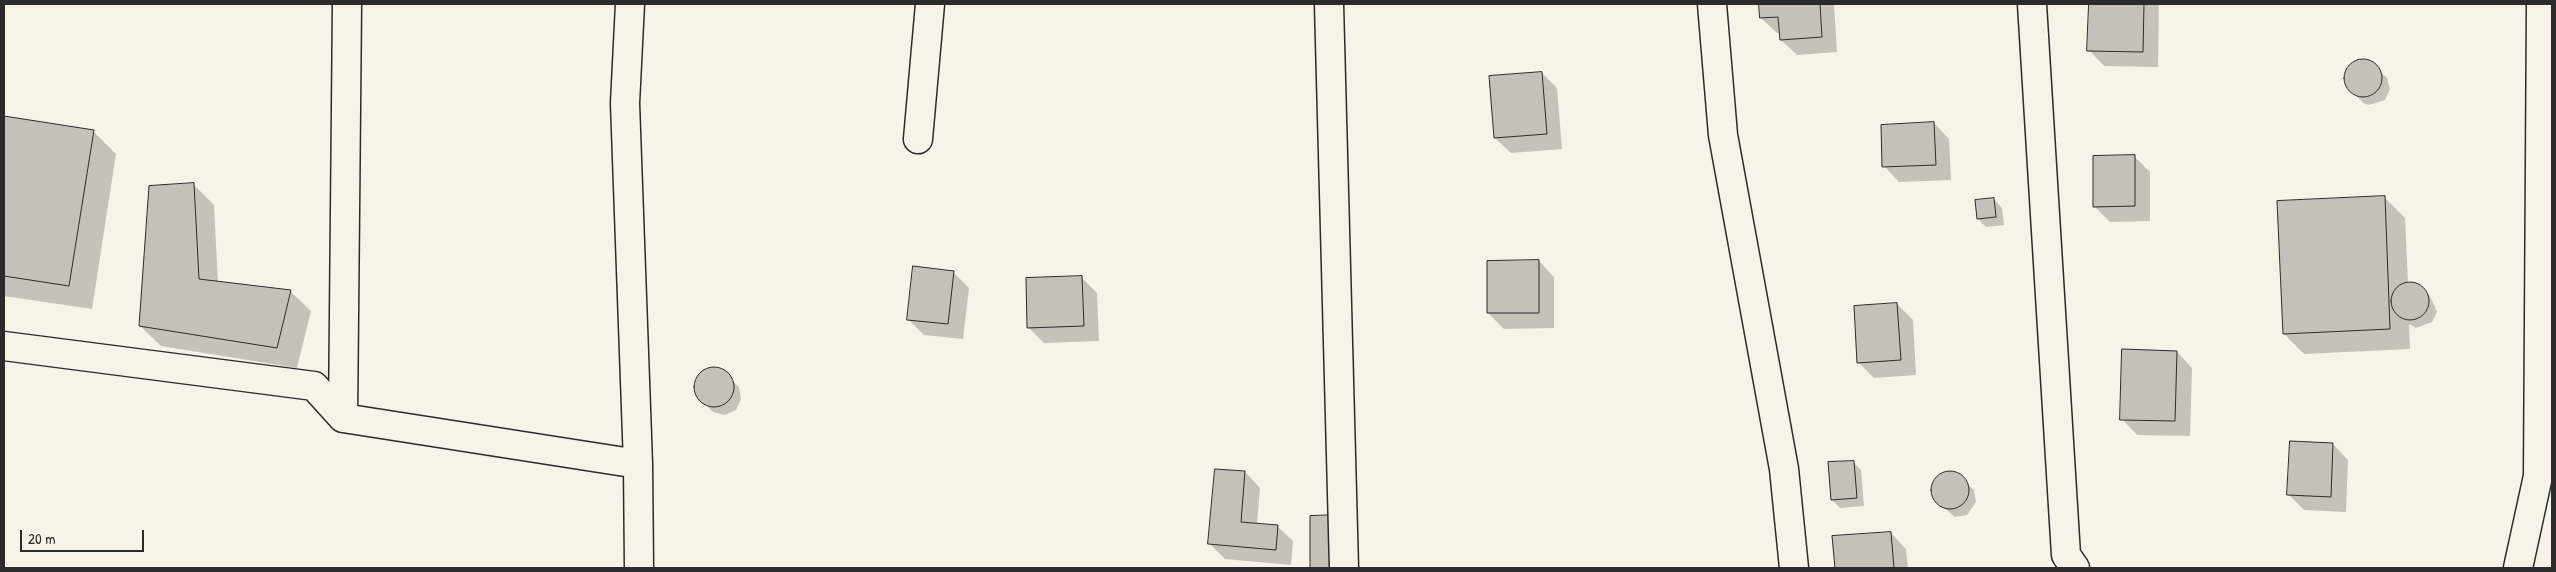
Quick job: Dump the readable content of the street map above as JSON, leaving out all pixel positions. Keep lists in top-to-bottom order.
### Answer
{
  "scale_bar": "20 m"
}
